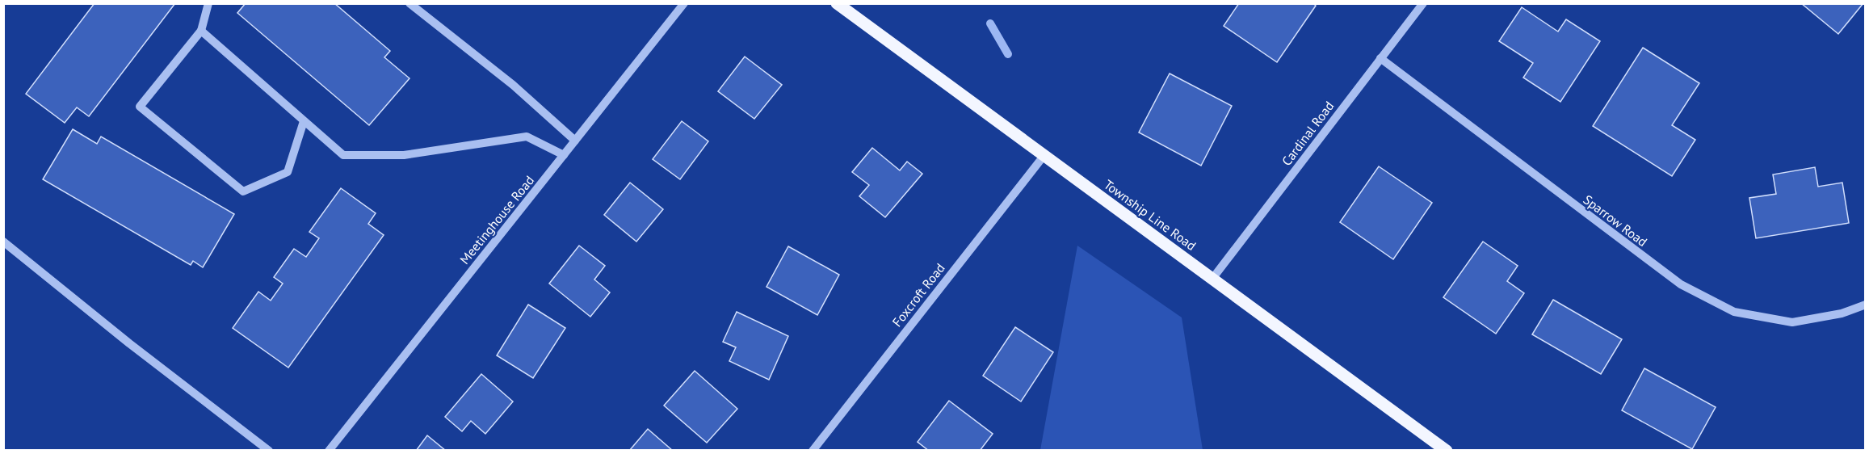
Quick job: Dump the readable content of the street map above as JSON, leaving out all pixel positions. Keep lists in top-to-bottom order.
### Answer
{
  "streets": {
    "main road": ["Township Line Road"],
    "street": [
      "Cardinal Road",
      "Meetinghouse Road",
      "Sparrow Road",
      "Foxcroft Road"
    ]
  },
  "crossings": [
    ["Cardinal Road", "Township Line Road"],
    ["Cardinal Road", "Sparrow Road"],
    ["Township Line Road", "Foxcroft Road"]
  ]
}
